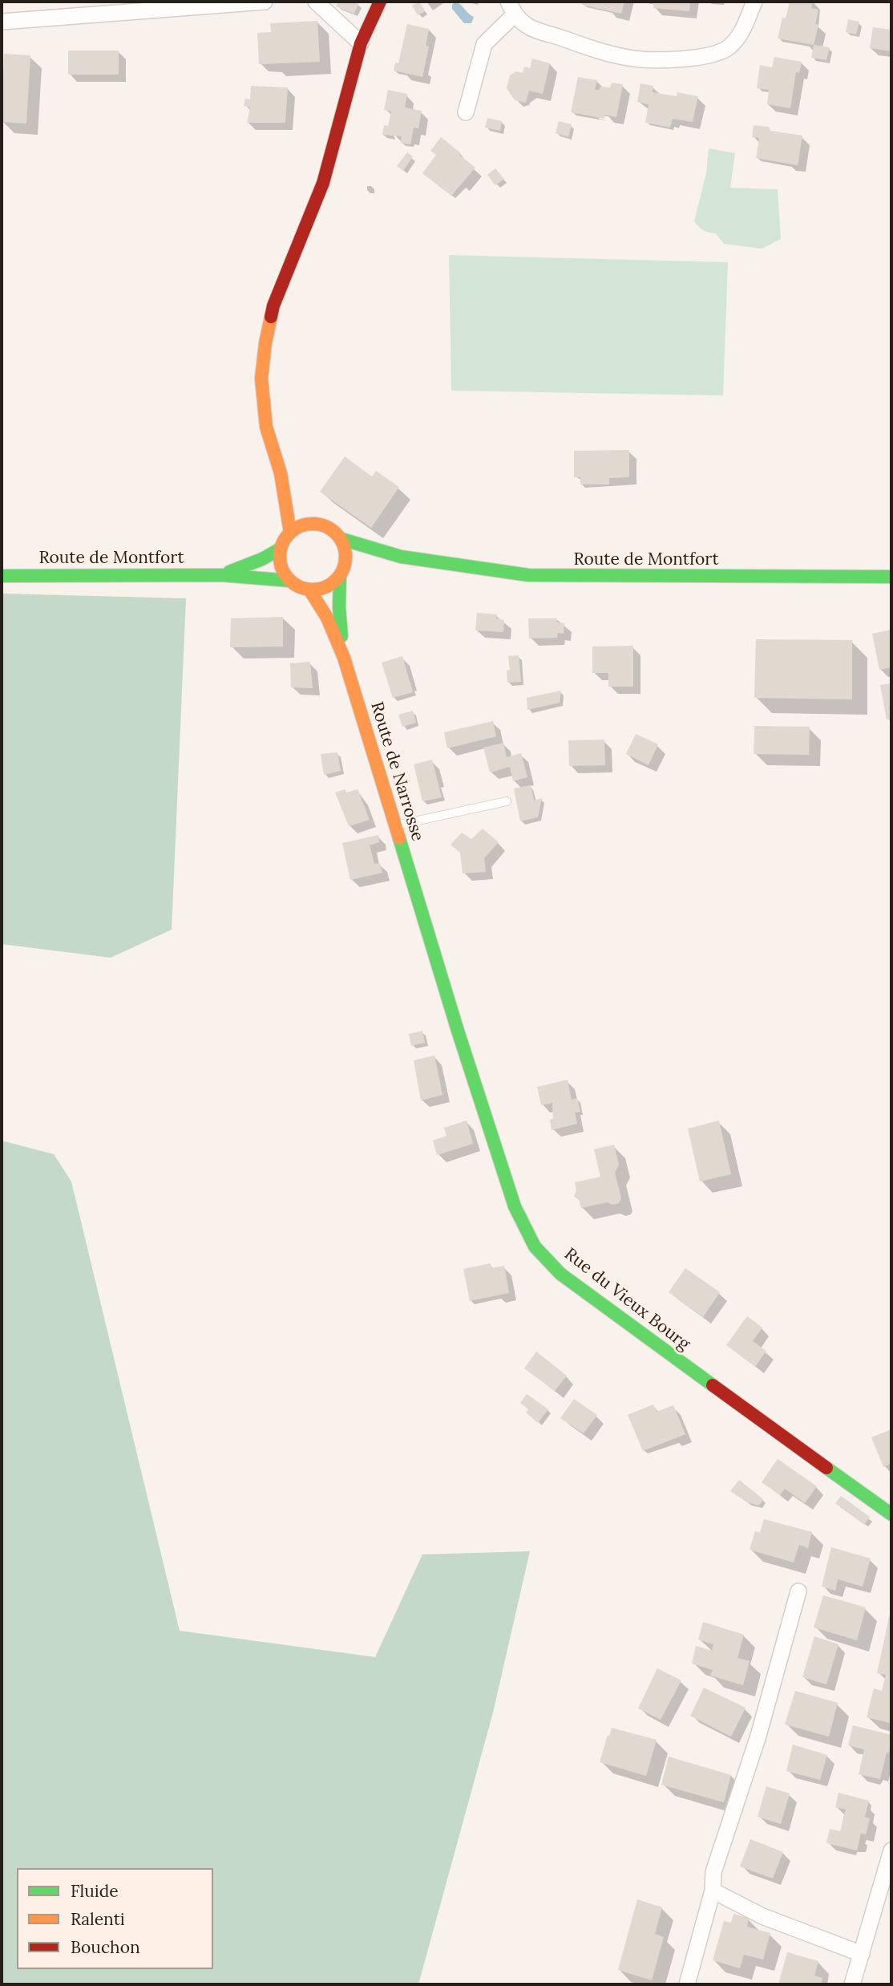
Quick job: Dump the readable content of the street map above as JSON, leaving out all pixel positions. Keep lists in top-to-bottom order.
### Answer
{
  "streets": {
    "street": ["Route de Montfort", "Route de Narrosse", "Rue du Vieux Bourg"]
  },
  "crossings": [
    ["Route de Montfort", "Route de Narrosse"],
    ["Route de Narrosse", "Rue du Vieux Bourg"]
  ],
  "legend": ["Fluide", "Ralenti", "Bouchon"]
}
